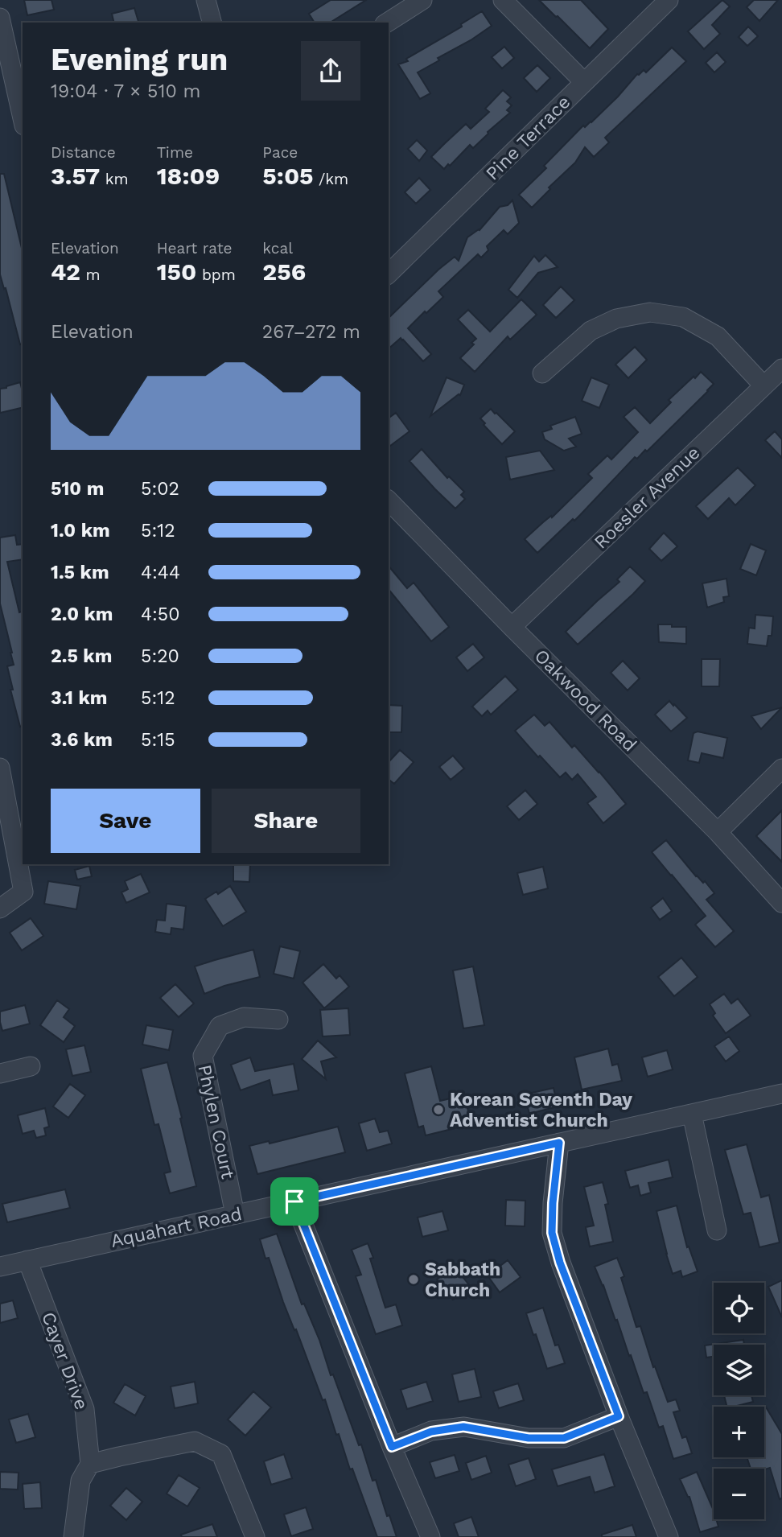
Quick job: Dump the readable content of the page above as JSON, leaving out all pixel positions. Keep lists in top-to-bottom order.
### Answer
{
  "streets": {
    "street": [
      "Pine Terrace",
      "Roesler Avenue",
      "Oakwood Road",
      "Phylen Court",
      "Aquahart Road",
      "Cayer Drive"
    ]
  },
  "crossings": [
    ["Roesler Avenue", "Oakwood Road"],
    ["Phylen Court", "Aquahart Road"],
    ["Aquahart Road", "Cayer Drive"]
  ],
  "places": ["Korean Seventh Day Adventist Church", "Sabbath Church"],
  "page": {
    "heading": ["Evening run", "19:04 · 7 × 510 m"],
    "stats": [
      ["Distance", "3.57 km"],
      ["Time", "18:09"],
      ["Pace", "5:05 /km"],
      ["Elevation", "42 m"],
      ["Heart rate", "150 bpm"],
      ["kcal", "256"]
    ],
    "chart": ["Elevation", "267–272 m"],
    "list": [
      {
        "name": "510 m",
        "note": "5:02"
      },
      {
        "name": "1.0 km",
        "note": "5:12"
      },
      {
        "name": "1.5 km",
        "note": "4:44"
      },
      {
        "name": "2.0 km",
        "note": "4:50"
      },
      {
        "name": "2.5 km",
        "note": "5:20"
      },
      {
        "name": "3.1 km",
        "note": "5:12"
      },
      {
        "name": "3.6 km",
        "note": "5:15"
      }
    ],
    "buttons": ["Save", "Share"],
    "map_buttons": ["+", "−"]
  }
}
